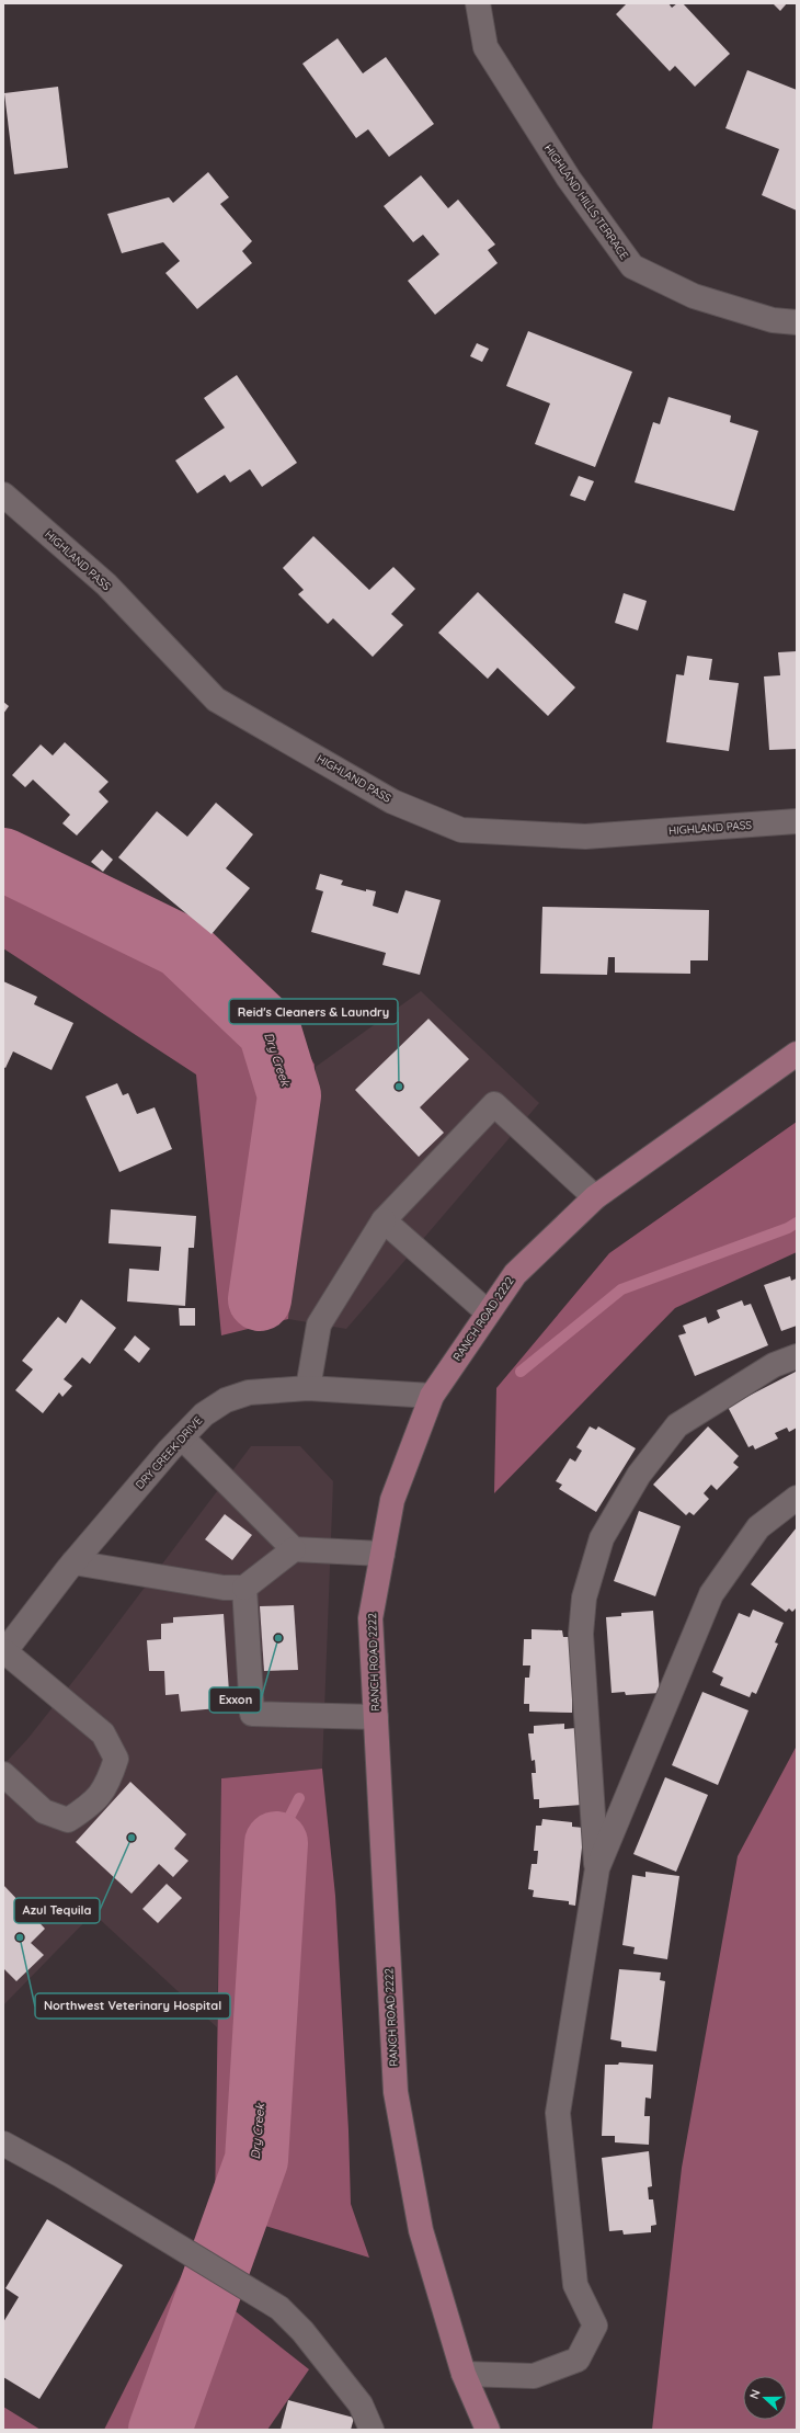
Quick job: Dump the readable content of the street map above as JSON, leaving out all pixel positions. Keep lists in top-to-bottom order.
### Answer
{
  "streets": {
    "main road": ["RANCH ROAD 2222"],
    "street": ["HIGHLAND HILLS TERRACE", "HIGHLAND PASS", "DRY CREEK DRIVE"]
  },
  "crossings": [
    ["RANCH ROAD 2222", "DRY CREEK DRIVE"]
  ],
  "water": ["Dry Creek"],
  "places": [
    "Reid's Cleaners & Laundry",
    "Exxon",
    "Azul Tequila",
    "Northwest Veterinary Hospital"
  ],
  "north": "left"
}
